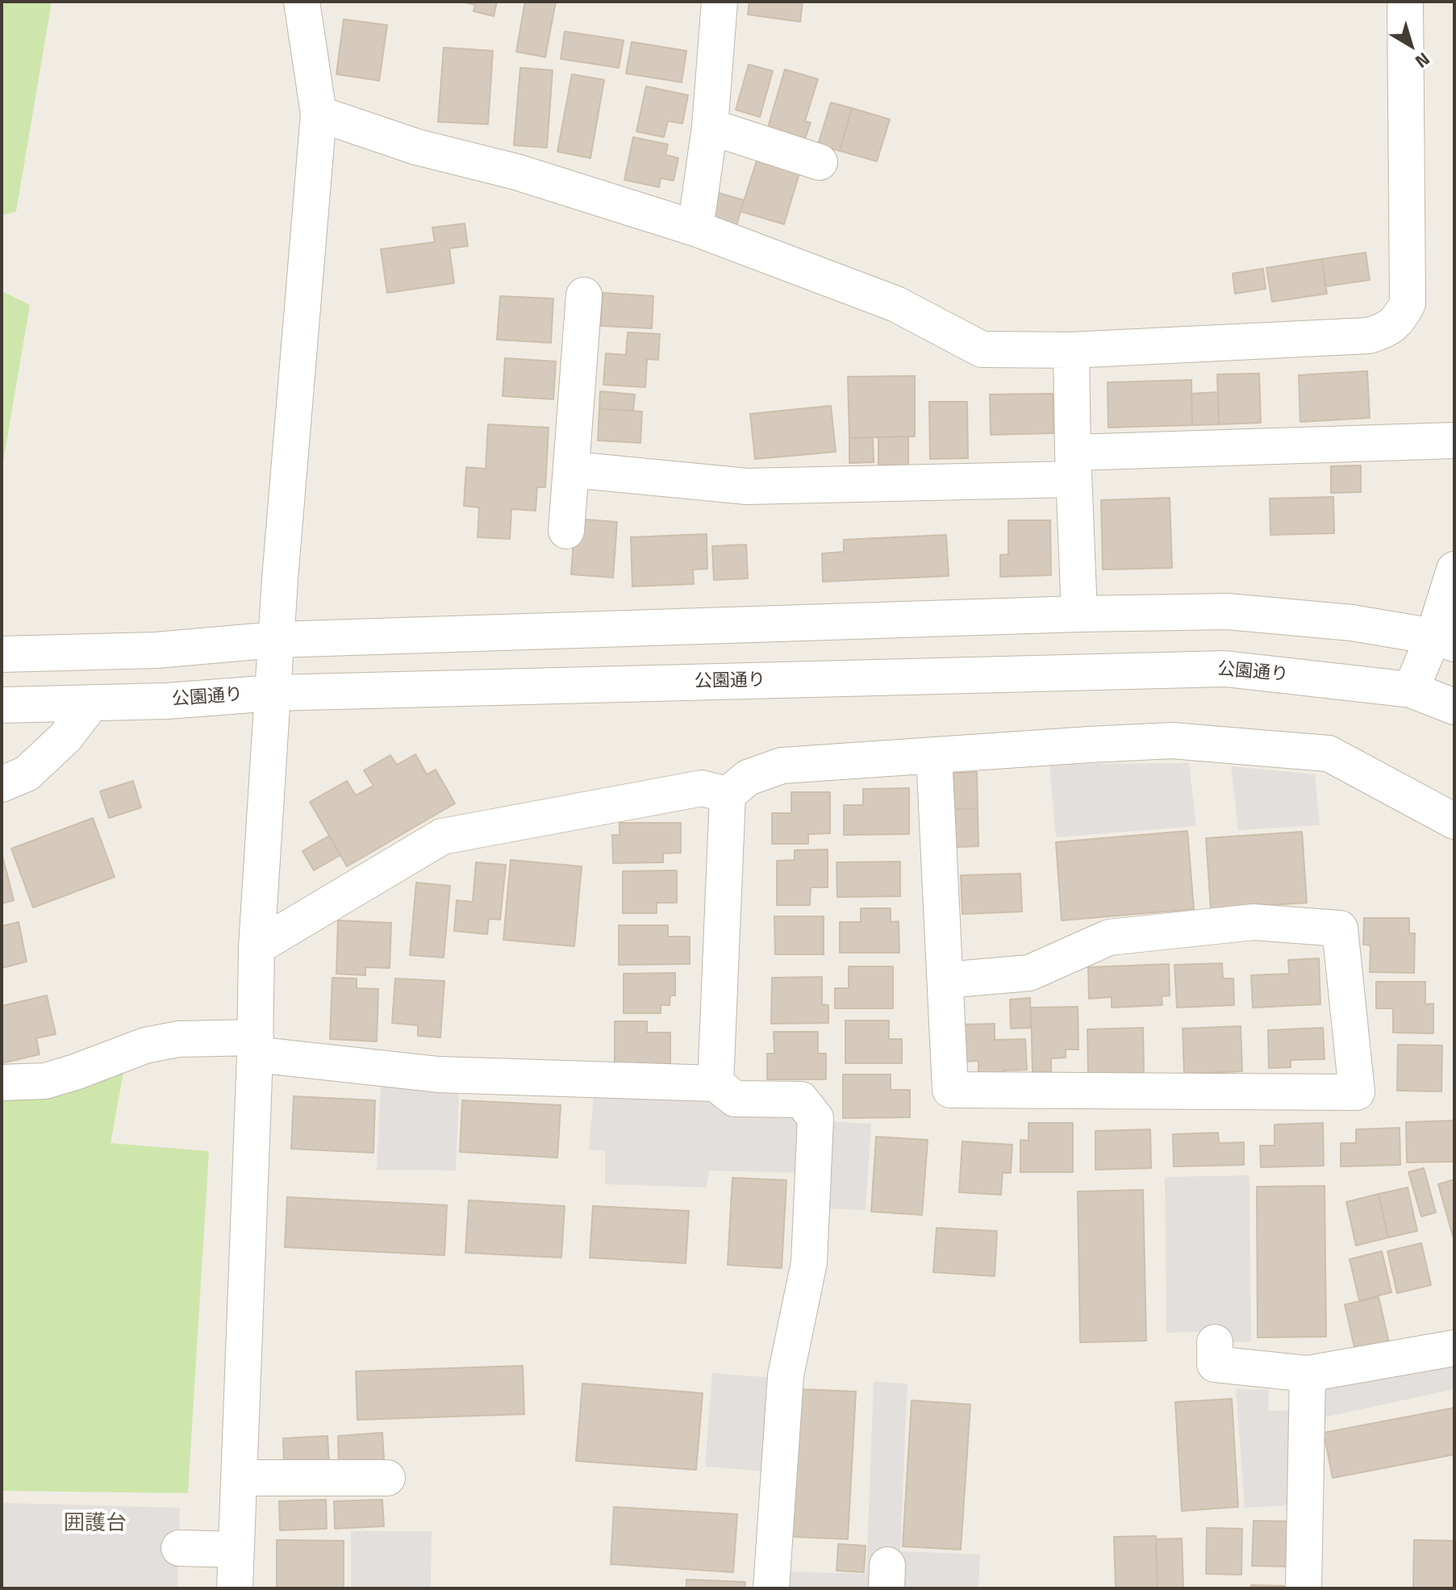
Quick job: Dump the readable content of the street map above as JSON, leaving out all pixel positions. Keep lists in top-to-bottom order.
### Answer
{
  "streets": {
    "street": ["公園通り"]
  },
  "districts": ["囲護台"],
  "north": "bottom right"
}
